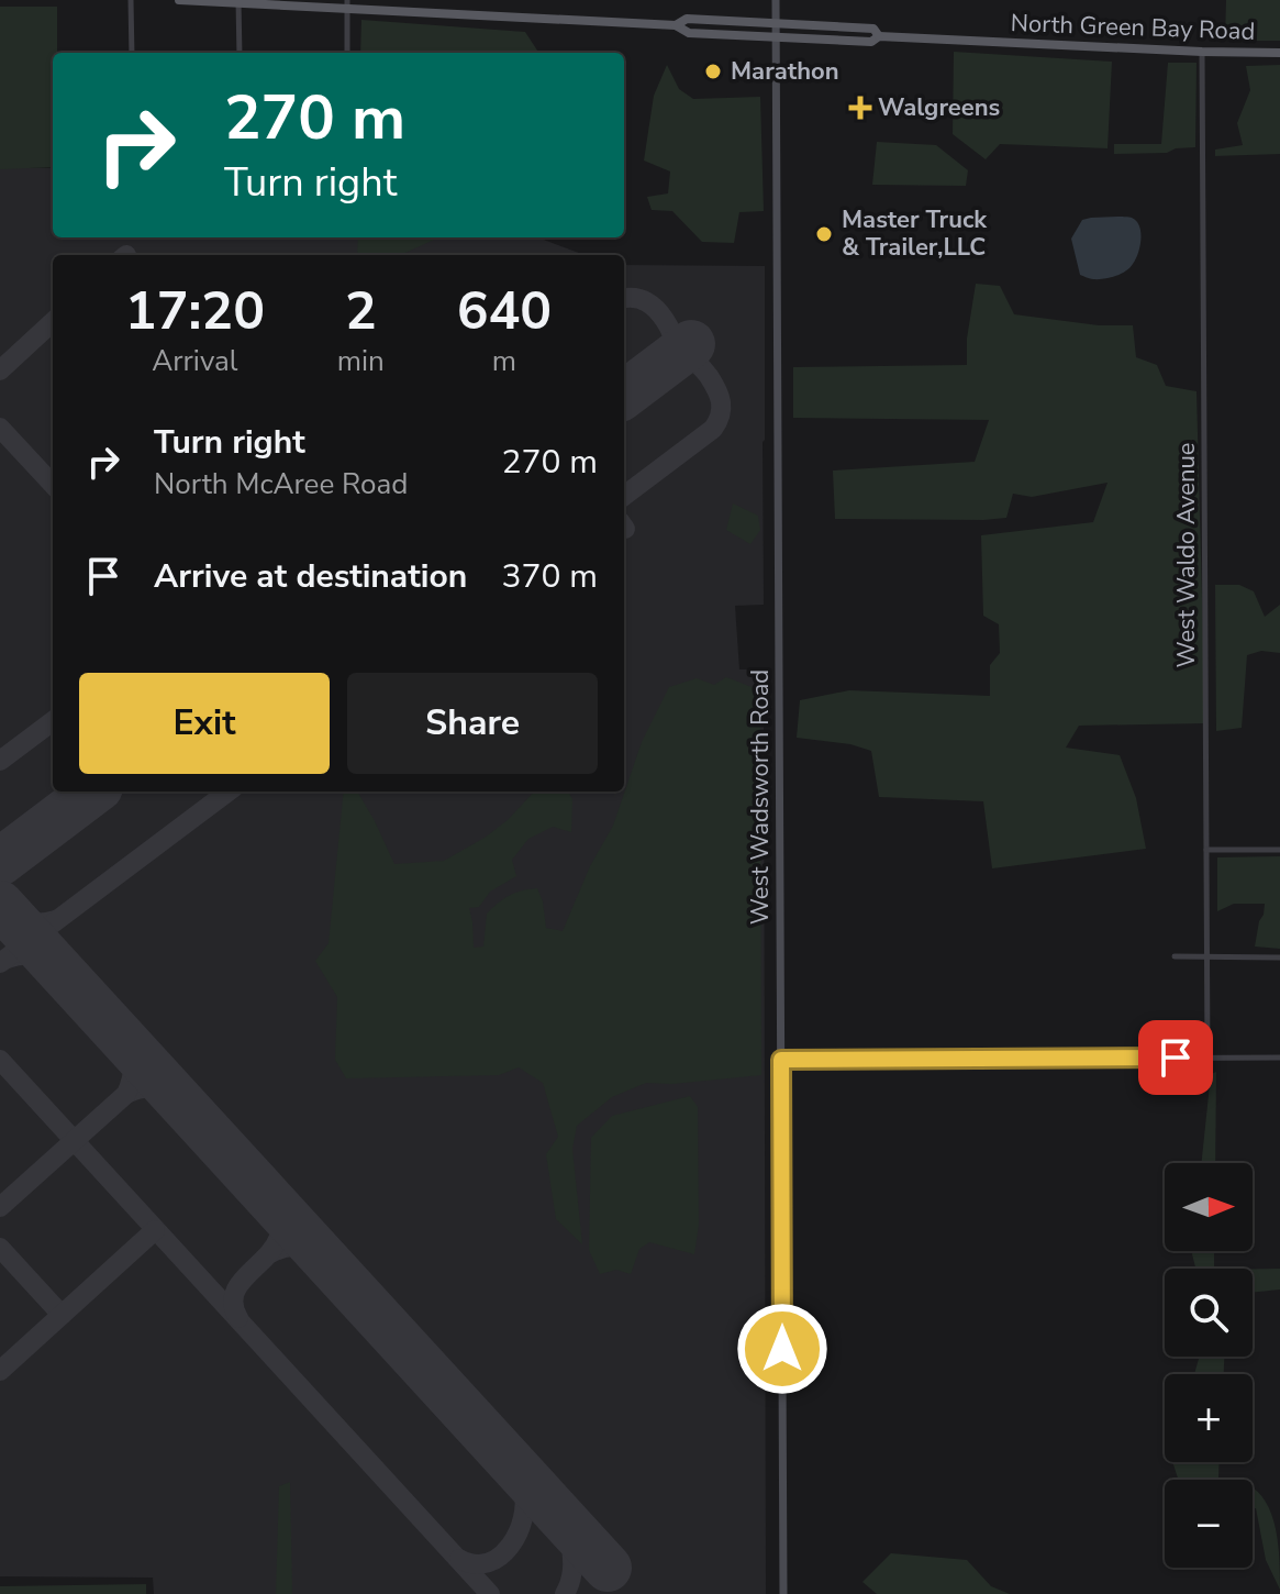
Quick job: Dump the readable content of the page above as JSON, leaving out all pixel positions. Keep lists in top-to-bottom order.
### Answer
{
  "streets": {
    "main road": ["North Green Bay Road", "West Wadsworth Road"],
    "street": ["West Waldo Avenue"]
  },
  "crossings": [
    ["North Green Bay Road", "West Waldo Avenue"],
    ["North Green Bay Road", "West Wadsworth Road"]
  ],
  "places": {
    "other": ["Marathon", "Master Truck & Trailer,LLC"],
    "health": ["Walgreens"]
  },
  "north": "right",
  "page": {
    "turn": ["270 m", "Turn right"],
    "eta": [
      "17:20",
      "Arrival",
      "2",
      "min",
      "640",
      "m"
    ],
    "list": [
      {
        "name": "Turn right",
        "note": "North McAree Road",
        "value": "270 m"
      },
      {
        "name": "Arrive at destination",
        "value": "370 m"
      }
    ],
    "buttons": ["Exit", "Share"],
    "map_buttons": ["+", "−"]
  }
}
